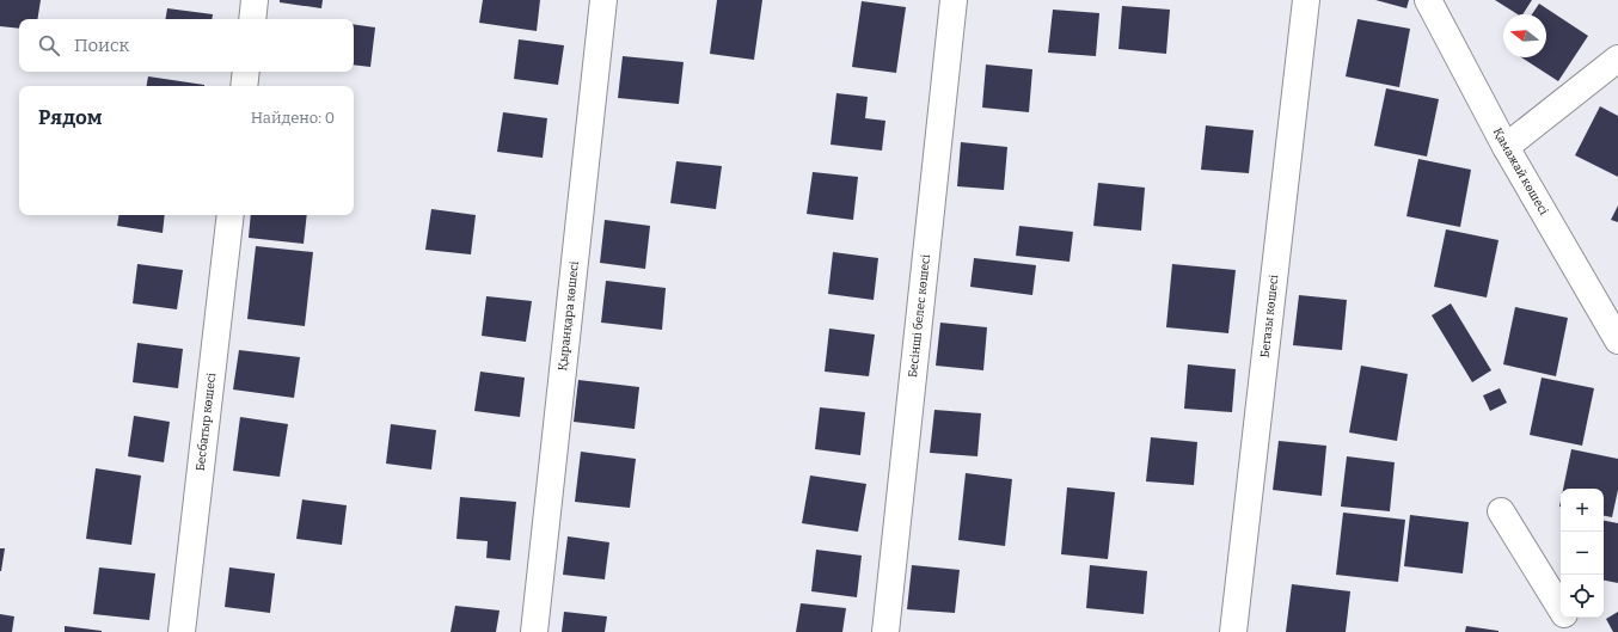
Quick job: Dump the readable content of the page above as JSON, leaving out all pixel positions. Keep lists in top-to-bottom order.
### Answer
{
  "streets": {
    "street": [
      "Қамажай көшесі",
      "Қыранқара көшесі",
      "Бесінші белес көшесі",
      "Бегазы көшесі",
      "Бесбатыр көшесі"
    ]
  },
  "north": "left",
  "page": {
    "search": "Поиск",
    "heading": ["Рядом", "Найдено: 0"],
    "map_buttons": ["+", "−"]
  }
}
